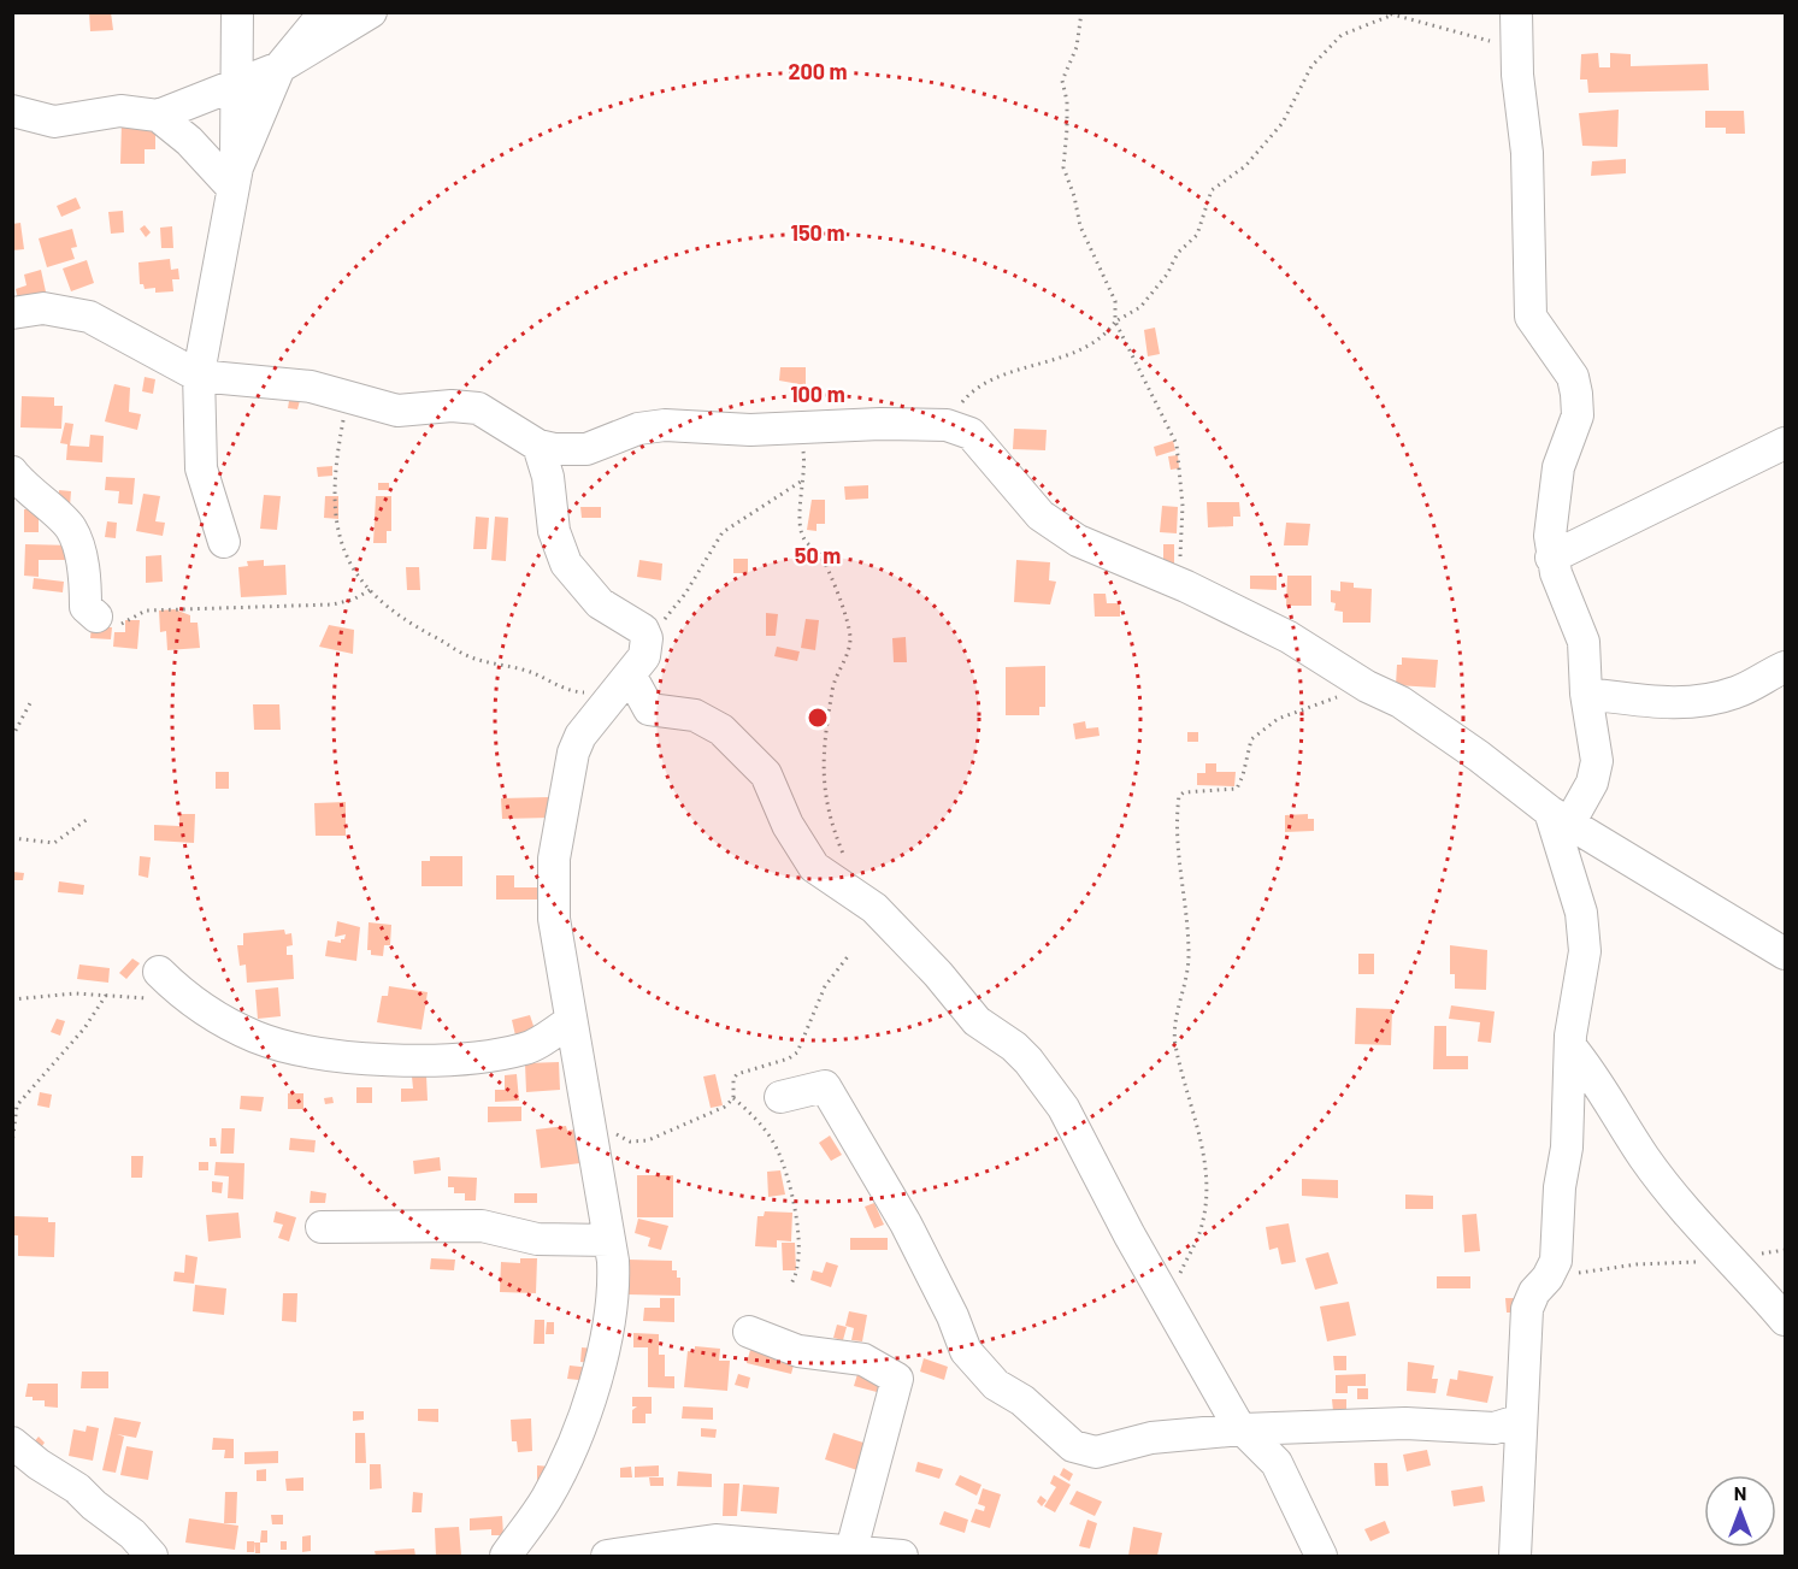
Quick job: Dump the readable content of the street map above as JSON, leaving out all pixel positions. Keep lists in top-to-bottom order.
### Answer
{
  "north": "top",
  "rings": [
    "200 m",
    "150 m",
    "100 m",
    "50 m"
  ]
}
